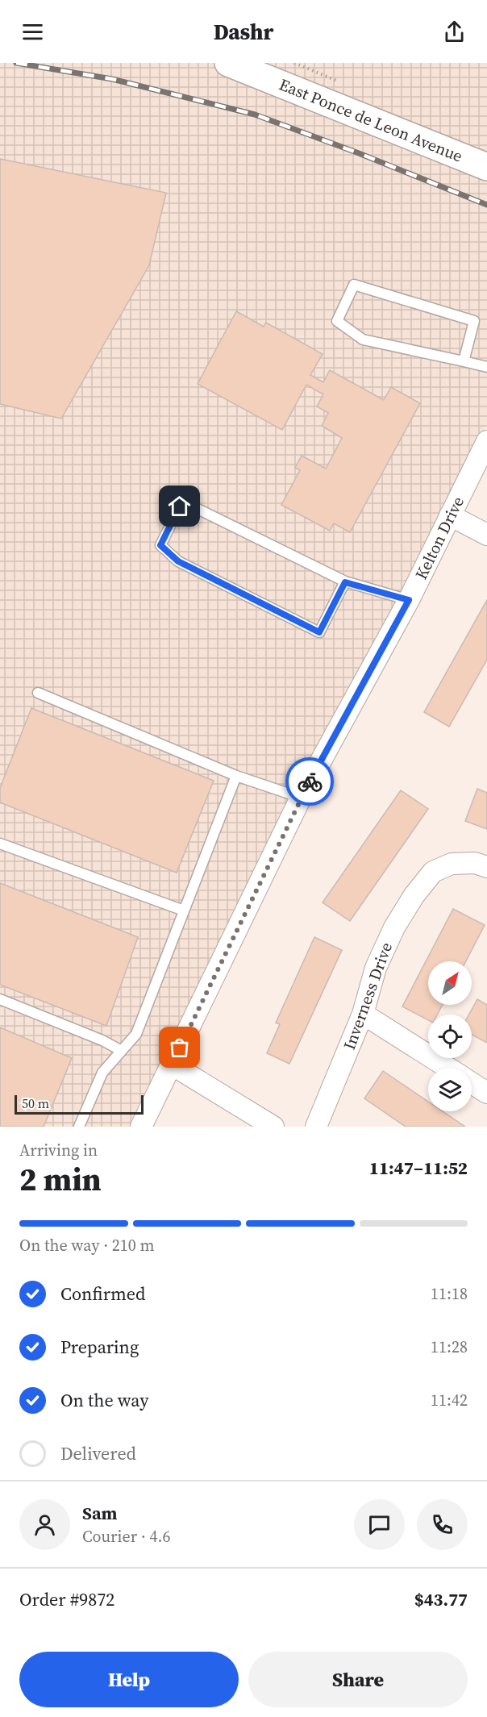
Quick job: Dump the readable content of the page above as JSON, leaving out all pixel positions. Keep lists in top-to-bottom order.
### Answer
{
  "streets": {
    "main road": ["East Ponce de Leon Avenue"],
    "street": ["Kelton Drive", "Inverness Drive"]
  },
  "scale_bar": "50 m",
  "north": "top right",
  "page": {
    "header": "Dashr",
    "scale": "50 m",
    "heading": ["2 min", "Arriving in", "11:47–11:52"],
    "panel": [
      "Sam",
      "Courier · 4.6",
      "Order #9872",
      "$43.77"
    ],
    "bar": "On the way · 210 m",
    "list": [
      ["Confirmed", "11:18"],
      ["Preparing", "11:28"],
      ["On the way", "11:42"],
      "Delivered"
    ],
    "buttons": ["Help", "Share"]
  }
}
